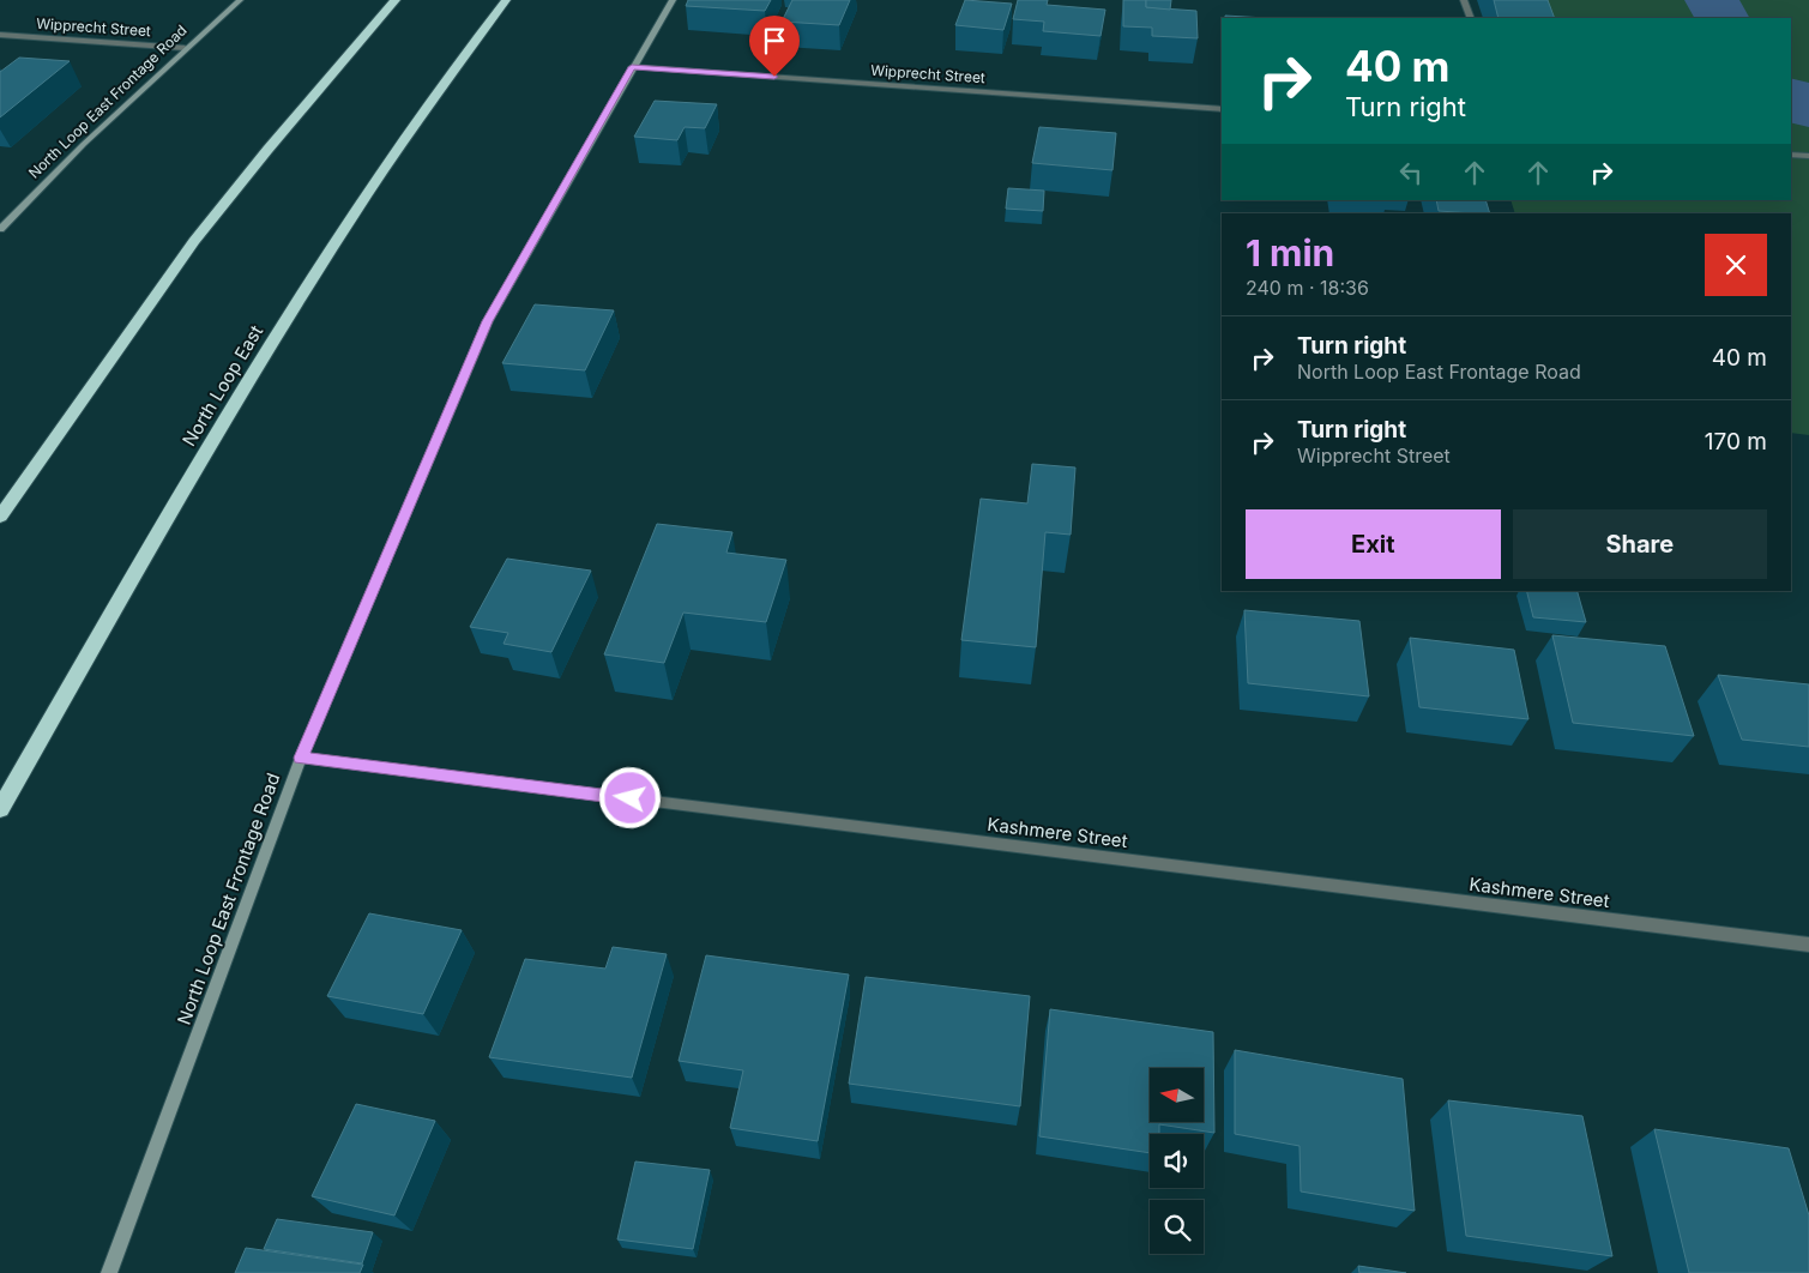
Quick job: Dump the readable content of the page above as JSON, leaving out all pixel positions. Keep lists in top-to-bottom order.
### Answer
{
  "streets": {
    "highway": ["North Loop East"],
    "main road": ["North Loop East Frontage Road"],
    "street": ["Wipprecht Street", "Kashmere Street"]
  },
  "crossings": [
    ["Wipprecht Street", "North Loop East Frontage Road"],
    ["North Loop East Frontage Road", "Kashmere Street"]
  ],
  "north": "left",
  "page": {
    "turn": ["40 m", "Turn right"],
    "heading": ["1 min", "240 m · 18:36"],
    "list": [
      {
        "name": "Turn right",
        "note": "North Loop East Frontage Road",
        "value": "40 m"
      },
      {
        "name": "Turn right",
        "note": "Wipprecht Street",
        "value": "170 m"
      }
    ],
    "buttons": ["Exit", "Share"]
  }
}
